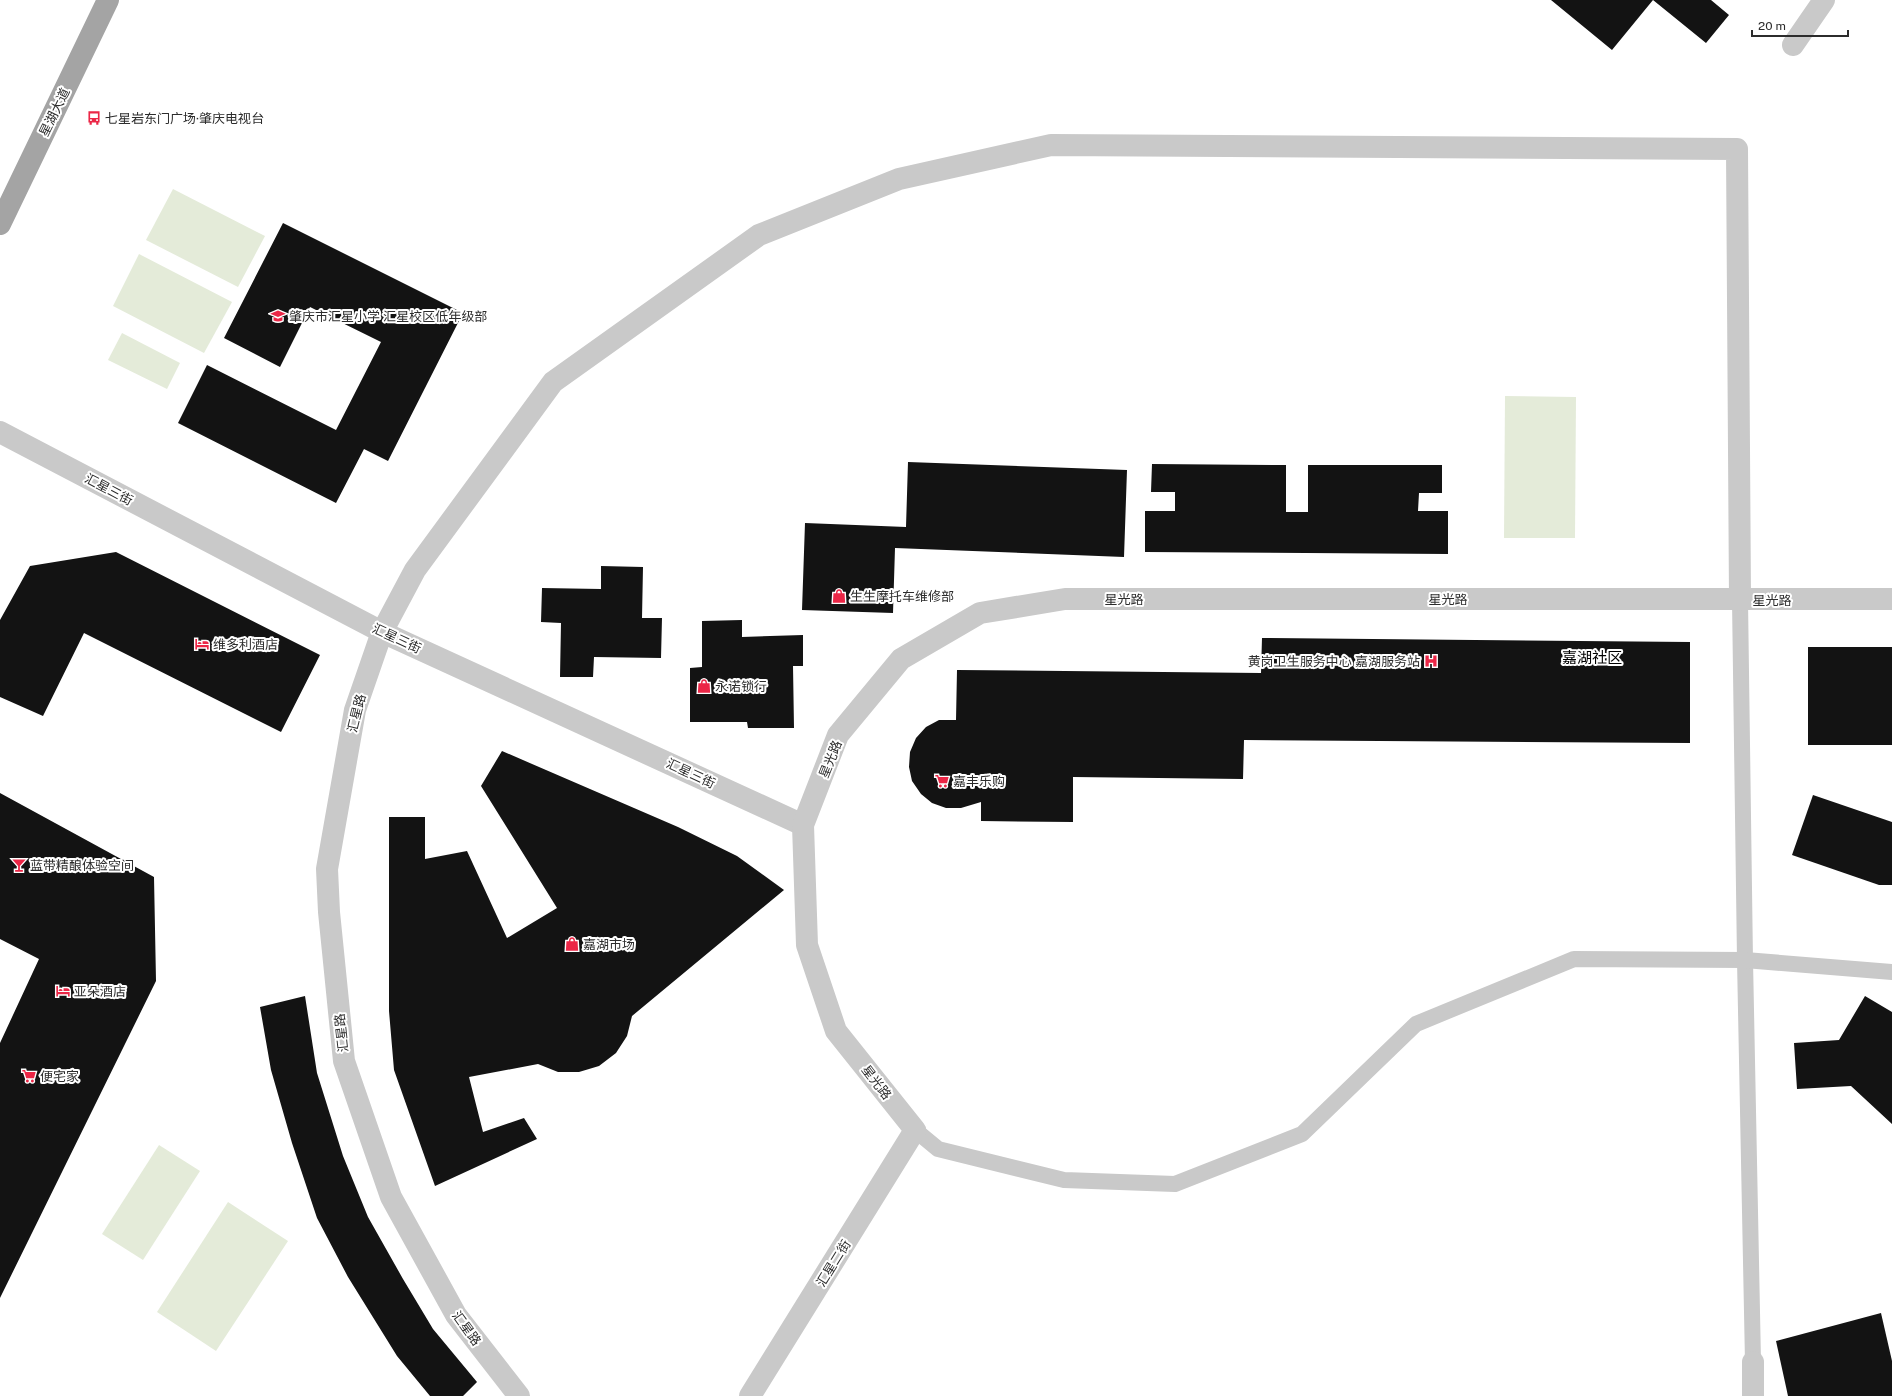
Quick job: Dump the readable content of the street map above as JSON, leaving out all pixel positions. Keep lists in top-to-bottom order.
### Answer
{
  "streets": {
    "main road": ["星湖大道"],
    "street": [
      "汇星三街",
      "星光路",
      "汇星路",
      "汇星二街"
    ]
  },
  "crossings": [
    ["汇星三街", "星光路"],
    ["汇星三街", "汇星路"],
    ["星光路", "汇星路"],
    ["星光路", "汇星二街"]
  ],
  "districts": ["嘉湖社区"],
  "places": {
    "bus stop": ["七星岩东门广场·肇庆电视台"],
    "school or university": ["肇庆市汇星小学 汇星校区低年级部"],
    "shop": ["生生摩托车维修部", "永诺锁行", "嘉湖市场"],
    "hotel": ["维多利酒店", "亚朵酒店"],
    "hospital": ["黄岗卫生服务中心 嘉湖服务站"],
    "supermarket": ["嘉丰乐购", "便宅家"],
    "bar": ["蓝带精酿体验空间"]
  },
  "scale_bar": "20 m"
}
